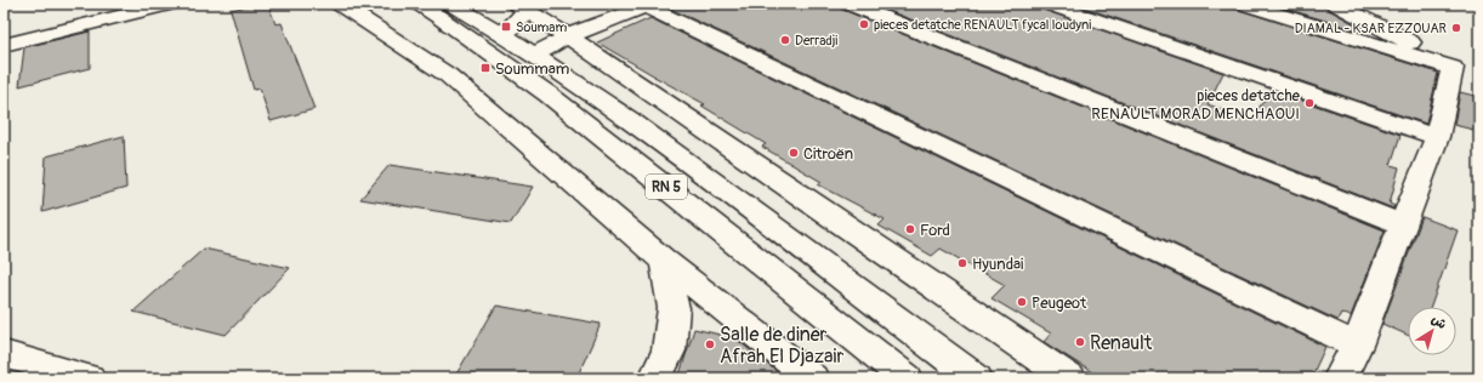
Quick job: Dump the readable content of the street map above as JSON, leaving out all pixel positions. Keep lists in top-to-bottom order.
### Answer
{
  "streets": {
    "main road": ["RN 5"]
  },
  "places": {
    "other": [
      "pieces detatche RENAULT fycal loudyni",
      "DIAMAL - KSAR EZZOUAR",
      "Derradji",
      "pieces detatche RENAULT MORAD MENCHAOUI",
      "Citroën",
      "Ford",
      "Hyundai",
      "Peugeot",
      "Renault",
      "Salle de diner Afrah El Djazair"
    ],
    "transit": ["Soumam", "Soummam"]
  },
  "north": "top right"
}
